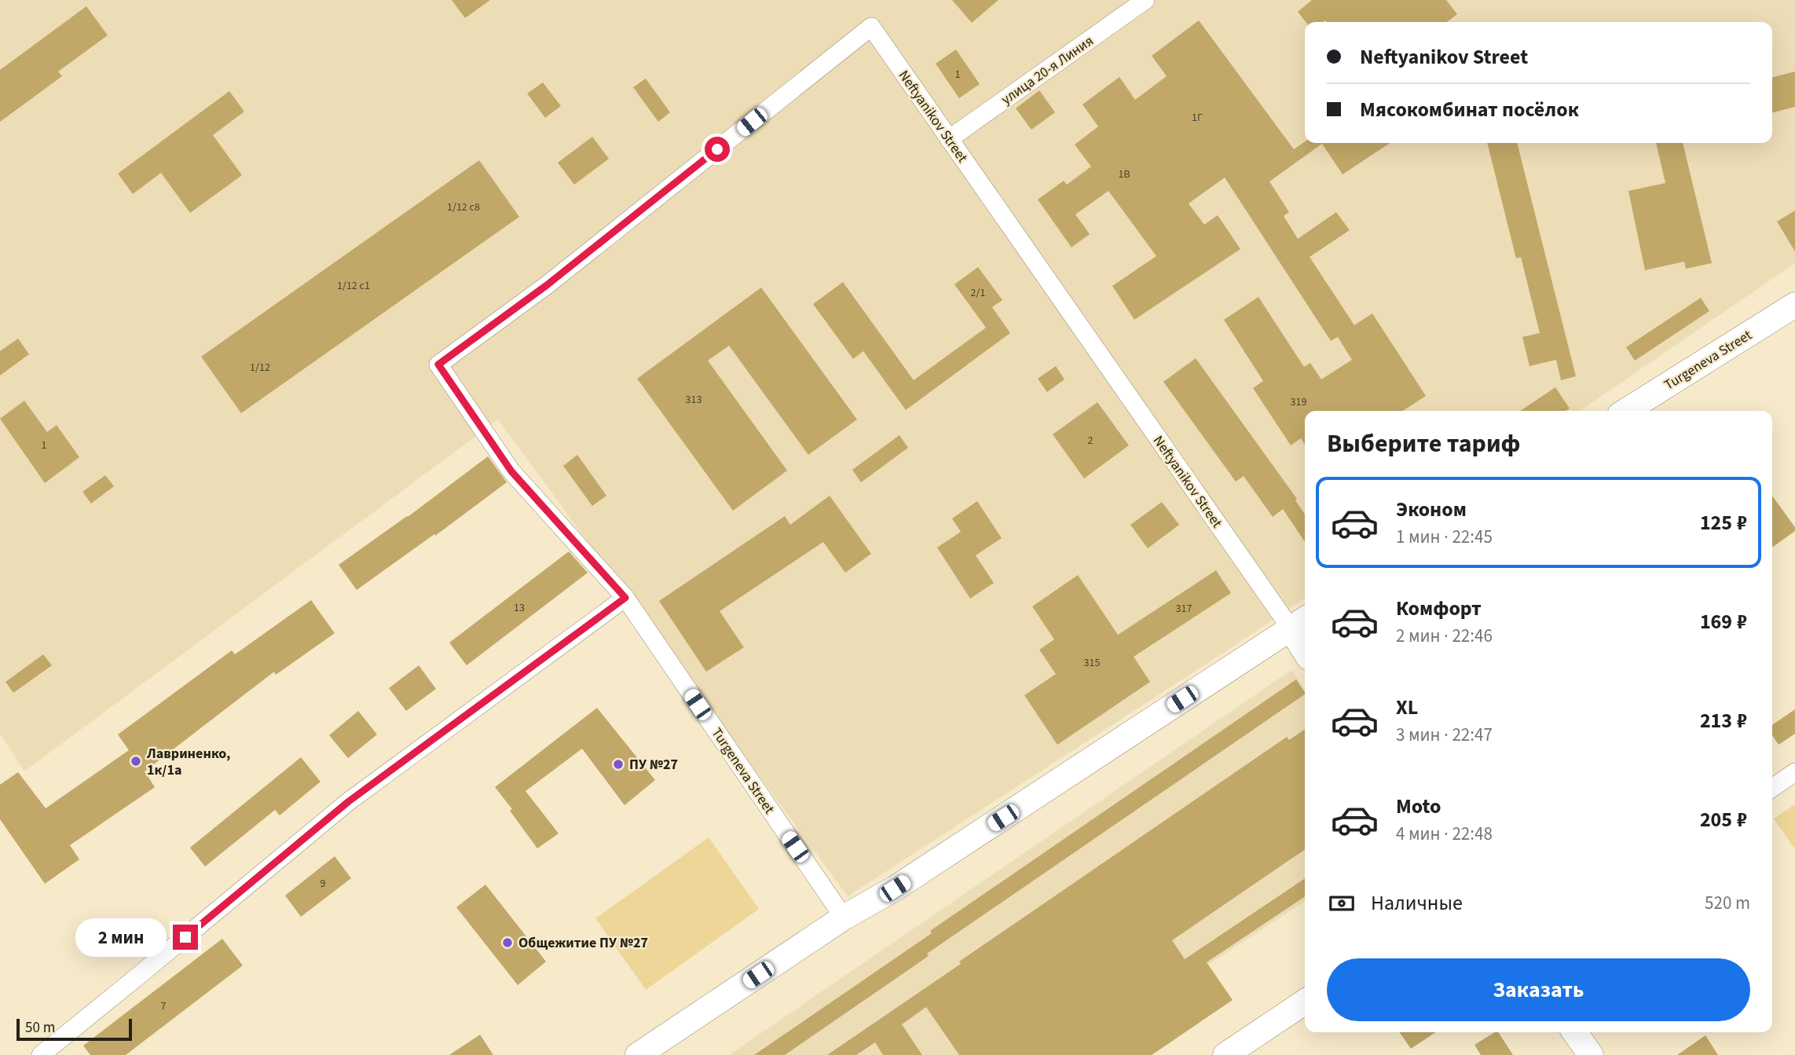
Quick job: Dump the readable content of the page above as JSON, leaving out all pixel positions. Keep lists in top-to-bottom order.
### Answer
{
  "streets": {
    "street": ["улица 20-я Линия", "Neftyanikov Street", "Turgeneva Street"]
  },
  "crossings": [
    ["улица 20-я Линия", "Neftyanikov Street"],
    ["Neftyanikov Street", "Turgeneva Street"]
  ],
  "places": ["Лавриненко, 1к/1а", "ПУ №27", "Общежитие ПУ №27"],
  "house_numbers": [
    "1",
    "1Г",
    "1В",
    "1/12 с8",
    "1/12 с1",
    "2/1",
    "1/12",
    "313",
    "319",
    "2",
    "1",
    "13",
    "317",
    "315",
    "9",
    "7"
  ],
  "scale_bar": "50 m",
  "page": {
    "banner": ["Neftyanikov Street", "Мясокомбинат посёлок"],
    "heading": "Выберите тариф",
    "list": [
      {
        "name": "Эконом",
        "note": "1 мин · 22:45",
        "value": "125 ₽"
      },
      {
        "name": "Комфорт",
        "note": "2 мин · 22:46",
        "value": "169 ₽"
      },
      {
        "name": "XL",
        "note": "3 мин · 22:47",
        "value": "213 ₽"
      },
      {
        "name": "Moto",
        "note": "4 мин · 22:48",
        "value": "205 ₽"
      }
    ],
    "pay": ["Наличные", "520 m"],
    "bubble": "2 мин",
    "buttons": "Заказать",
    "scale": "50 m"
  }
}
